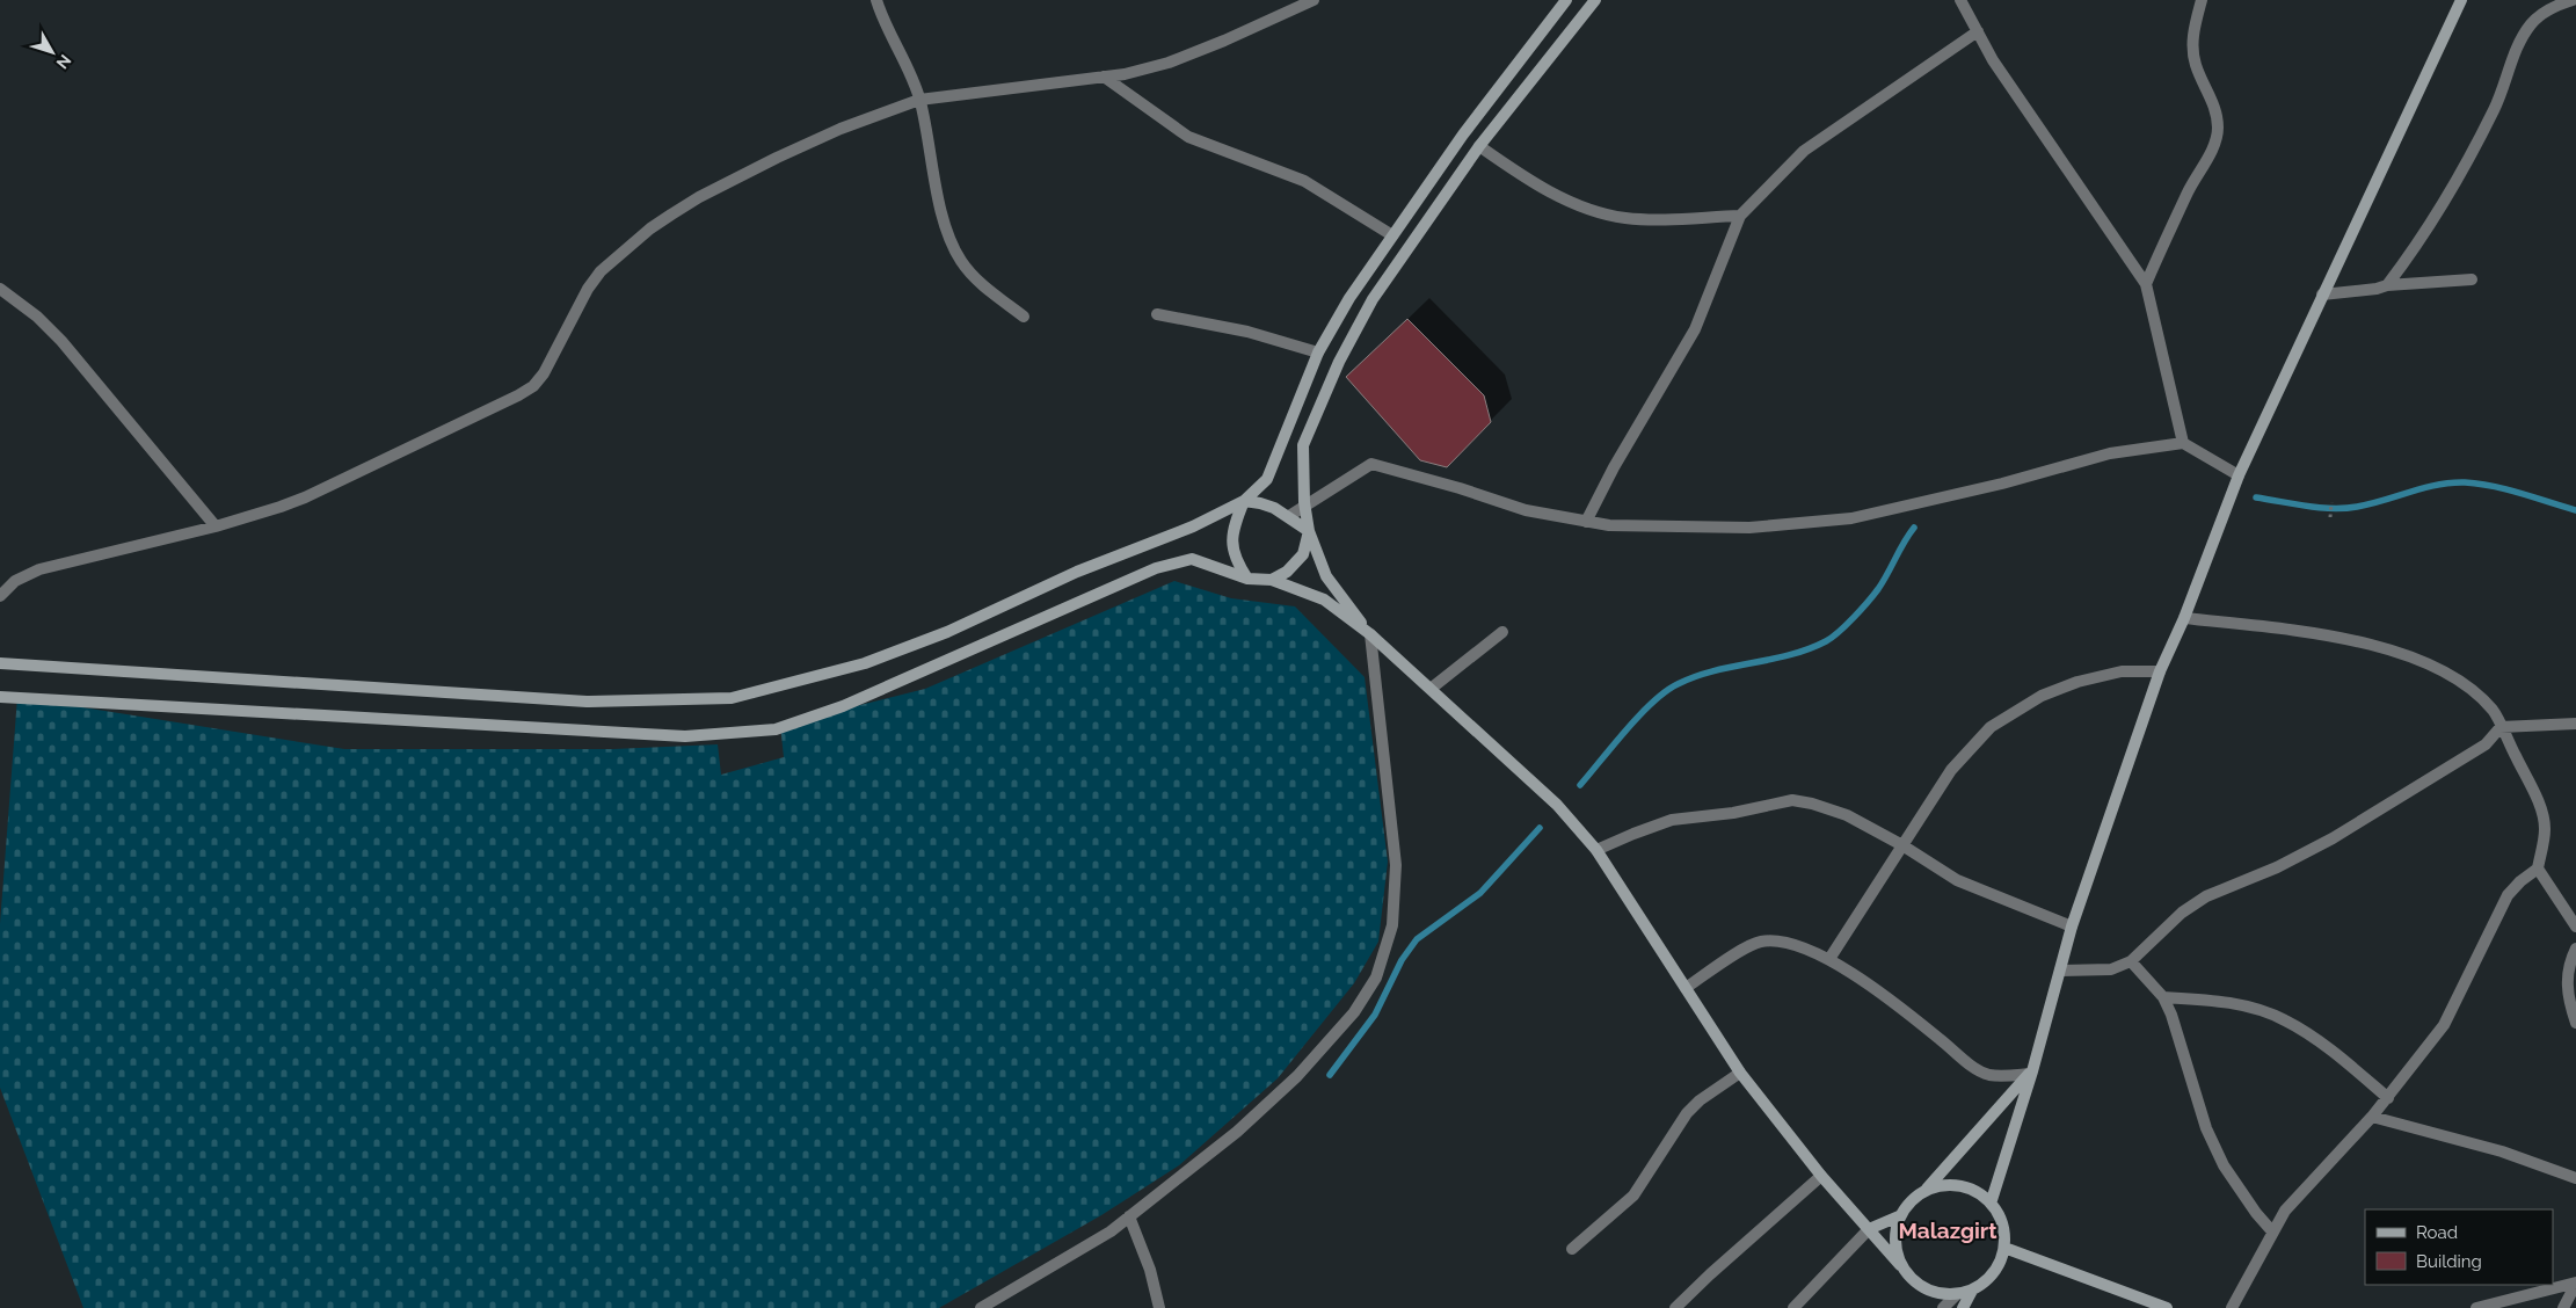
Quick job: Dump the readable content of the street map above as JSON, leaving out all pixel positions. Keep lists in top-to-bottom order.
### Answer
{
  "districts": ["Malazgirt"],
  "legend": ["Road", "Building"],
  "north": "bottom right"
}
